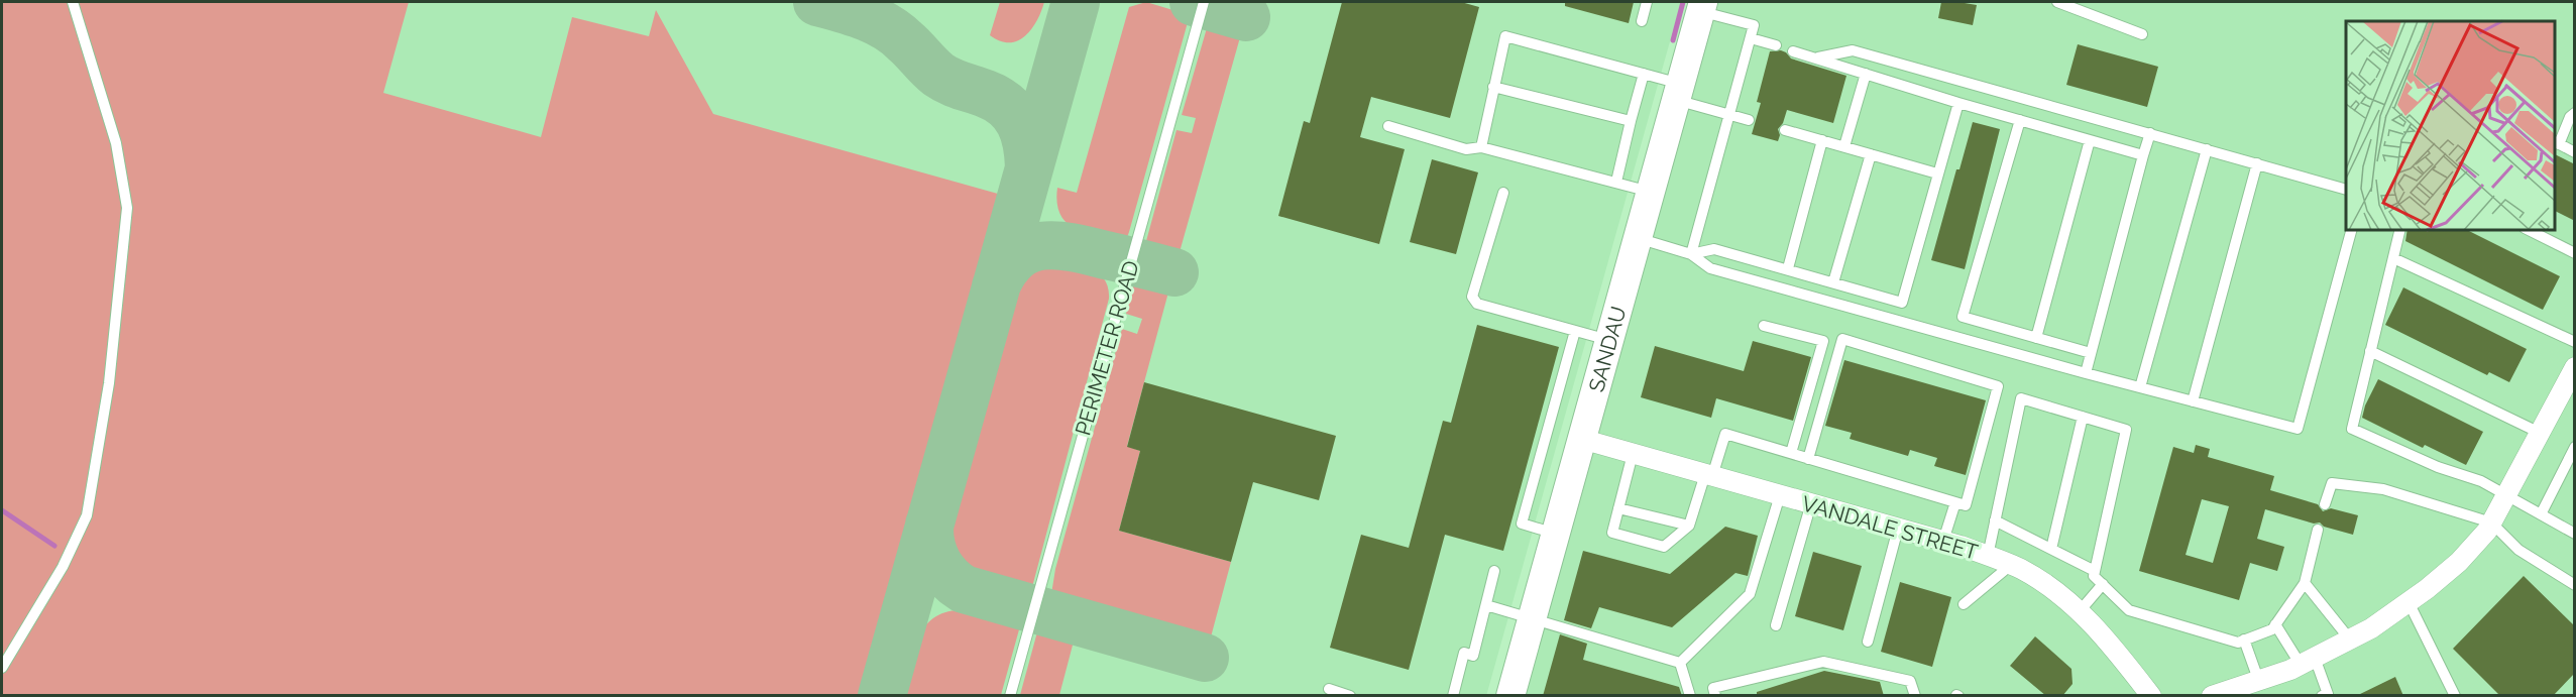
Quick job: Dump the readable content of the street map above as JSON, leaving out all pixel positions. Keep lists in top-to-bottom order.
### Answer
{
  "streets": {
    "street": ["SANDAU", "VANDALE STREET"],
    "lane": ["PERIMETER ROAD"]
  },
  "crossings": [
    ["SANDAU", "VANDALE STREET"]
  ]
}
